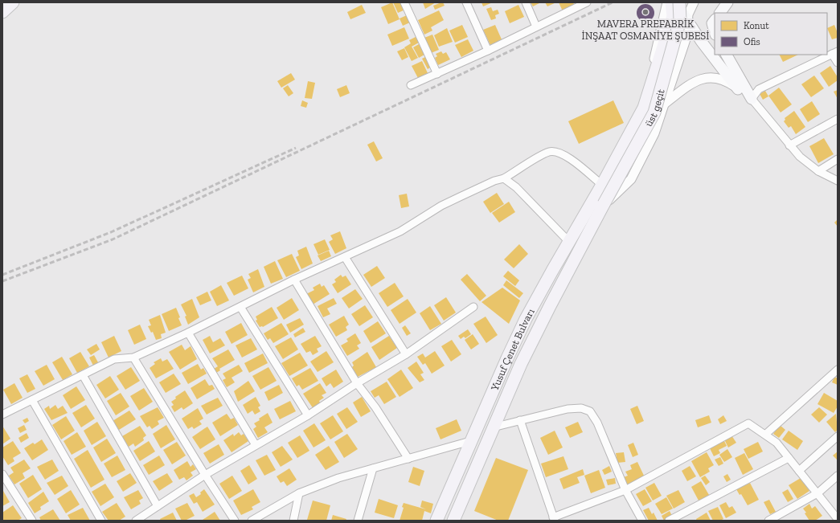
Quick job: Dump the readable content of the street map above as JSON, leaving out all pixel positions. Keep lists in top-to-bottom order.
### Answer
{
  "streets": {
    "highway": ["üst geçit", "Yusuf Çenet Bulvarı"]
  },
  "crossings": [
    ["üst geçit", "Yusuf Çenet Bulvarı"]
  ],
  "places": ["MAVERA PREFABRİK İNŞAAT OSMANİYE ŞUBESİ"],
  "legend": ["Konut", "Ofis"]
}
